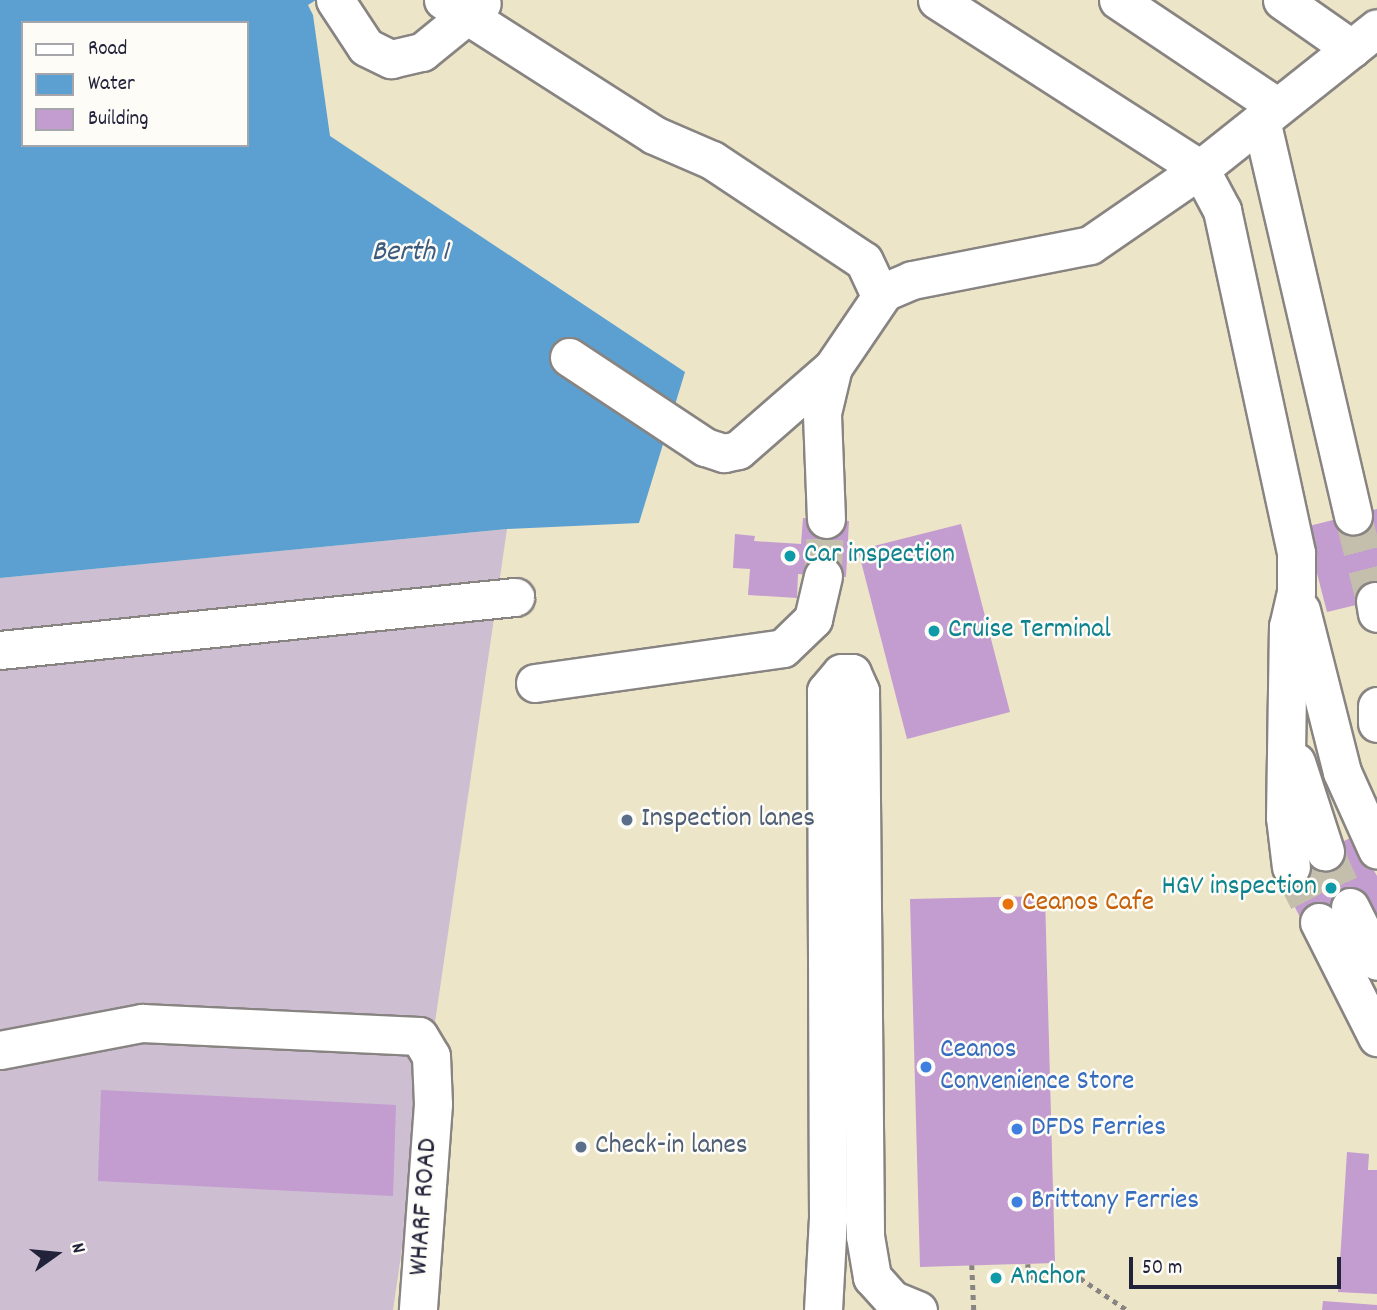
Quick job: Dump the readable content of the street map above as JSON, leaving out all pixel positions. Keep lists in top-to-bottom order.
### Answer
{
  "streets": {
    "street": ["WHARF ROAD"]
  },
  "water": ["Berth 1"],
  "places": [
    "Car inspection",
    "Cruise Terminal",
    "Inspection lanes",
    "HGV inspection",
    "Ceanos Cafe",
    "Ceanos Convenience Store",
    "DFDS Ferries",
    "Check-in lanes",
    "Brittany Ferries",
    "Anchor"
  ],
  "legend": ["Road", "Water", "Building"],
  "scale_bar": "50 m",
  "north": "right"
}
